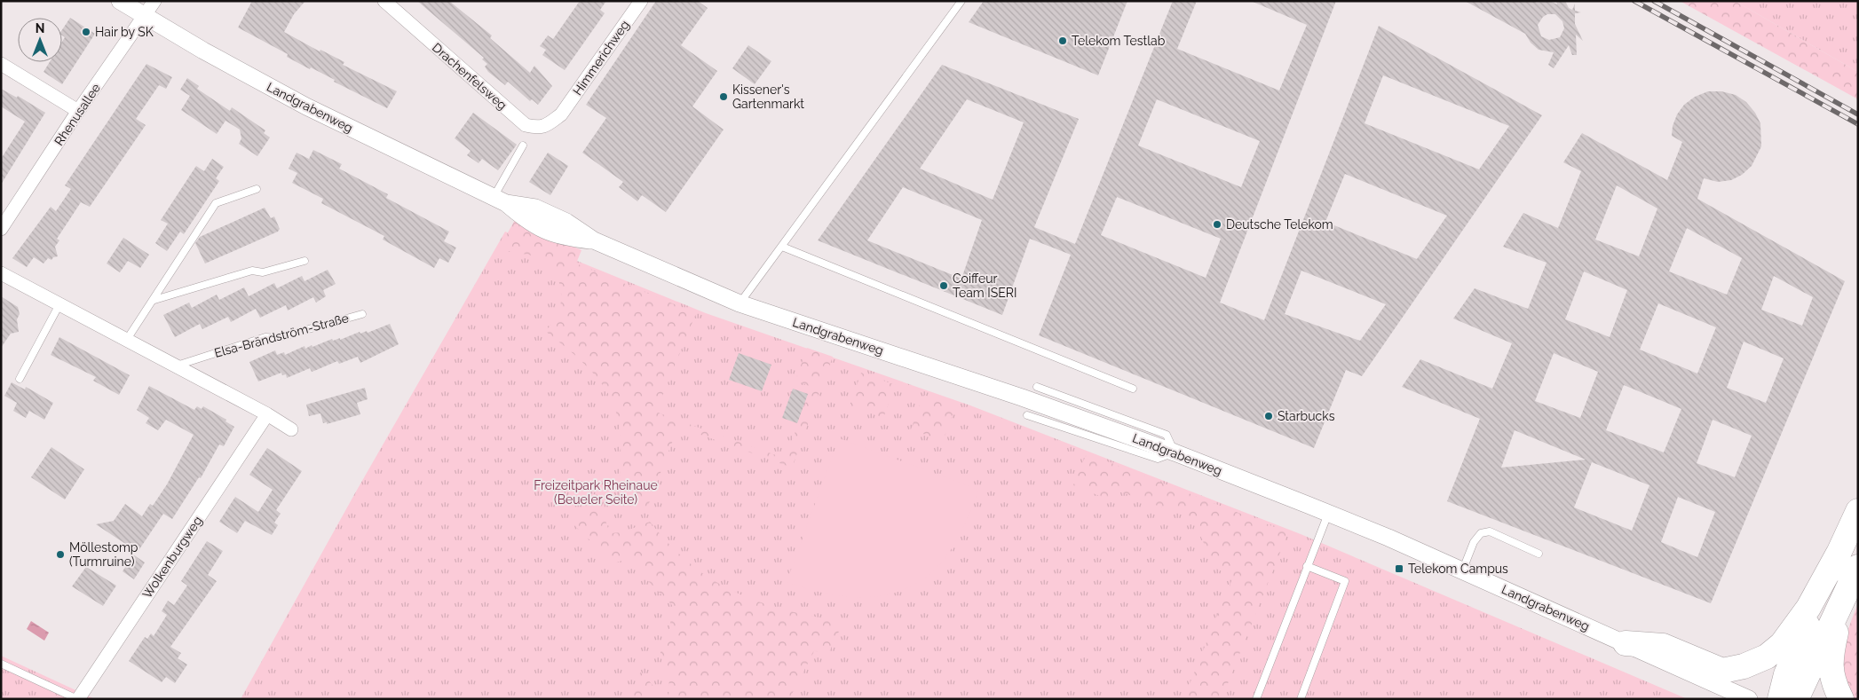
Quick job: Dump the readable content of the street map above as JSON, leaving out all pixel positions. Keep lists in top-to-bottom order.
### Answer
{
  "streets": {
    "street": [
      "Himmerichweg",
      "Drachenfelsweg",
      "Landgrabenweg",
      "Rhenusallee",
      "Wolkenburgweg"
    ],
    "lane": ["Elsa-Brändström-Straße"]
  },
  "crossings": [
    ["Himmerichweg", "Drachenfelsweg"],
    ["Landgrabenweg", "Rhenusallee"]
  ],
  "parks": ["Freizeitpark Rheinaue (Beueler Seite)"],
  "places": {
    "other": [
      "Hair by SK",
      "Telekom Testlab",
      "Kissener's Gartenmarkt",
      "Deutsche Telekom",
      "Coiffeur Team ISERI",
      "Starbucks",
      "Möllestomp (Turmruine)"
    ],
    "transit": ["Telekom Campus"]
  },
  "north": "top"
}
